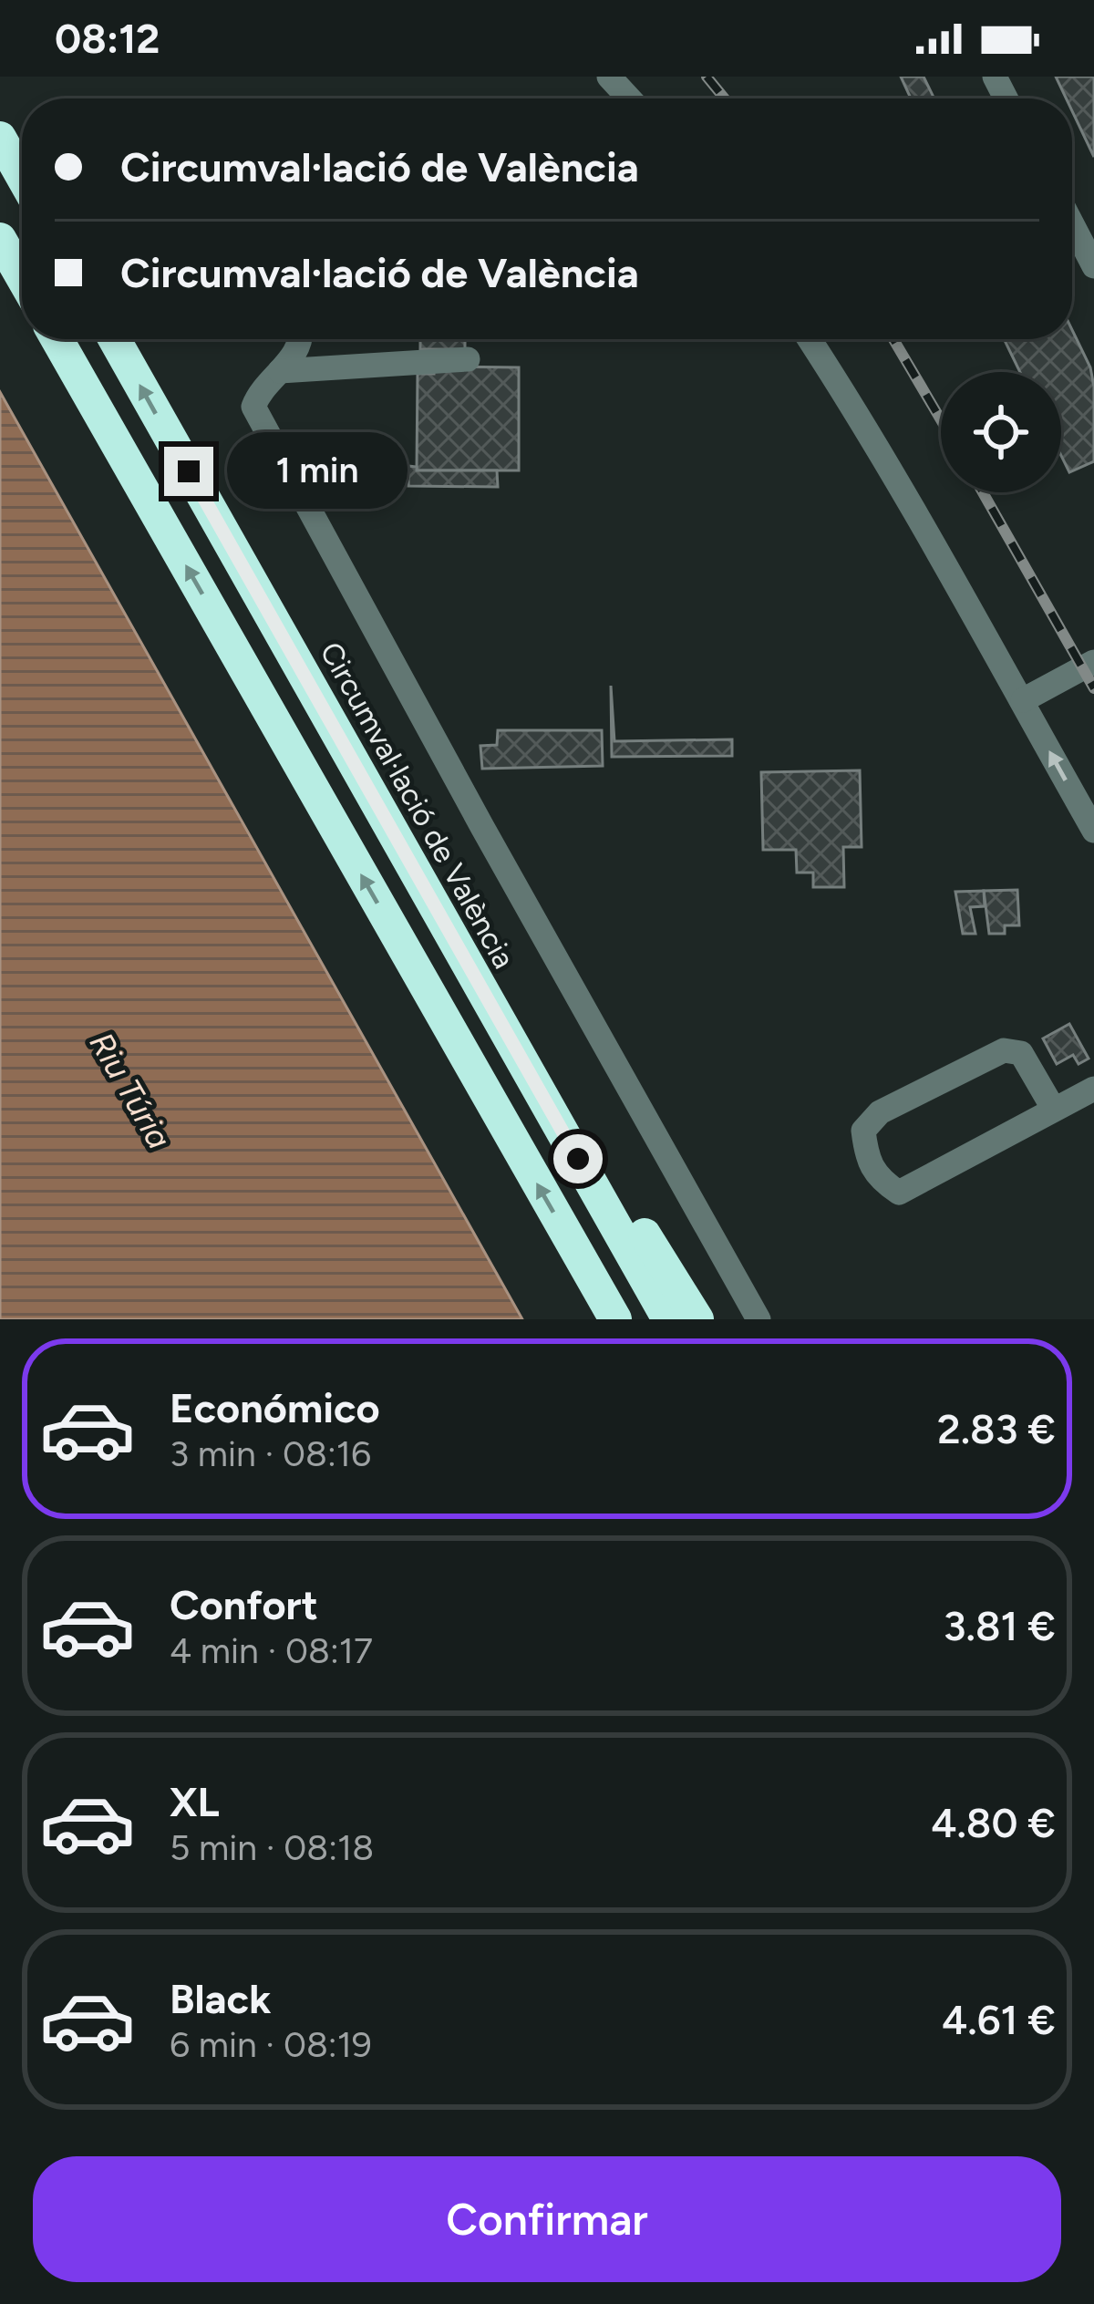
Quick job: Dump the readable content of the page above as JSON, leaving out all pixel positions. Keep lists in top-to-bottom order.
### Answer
{
  "streets": {
    "highway": ["Circumval·lació de València"]
  },
  "water": ["Riu Túria"],
  "page": {
    "status": "08:12",
    "banner": ["Circumval·lació de València", "Circumval·lació de València"],
    "bubble": "1 min",
    "list": [
      {
        "name": "Económico",
        "note": "3 min · 08:16",
        "value": "2.83 €"
      },
      {
        "name": "Confort",
        "note": "4 min · 08:17",
        "value": "3.81 €"
      },
      {
        "name": "XL",
        "note": "5 min · 08:18",
        "value": "4.80 €"
      },
      {
        "name": "Black",
        "note": "6 min · 08:19",
        "value": "4.61 €"
      }
    ],
    "buttons": "Confirmar"
  }
}
